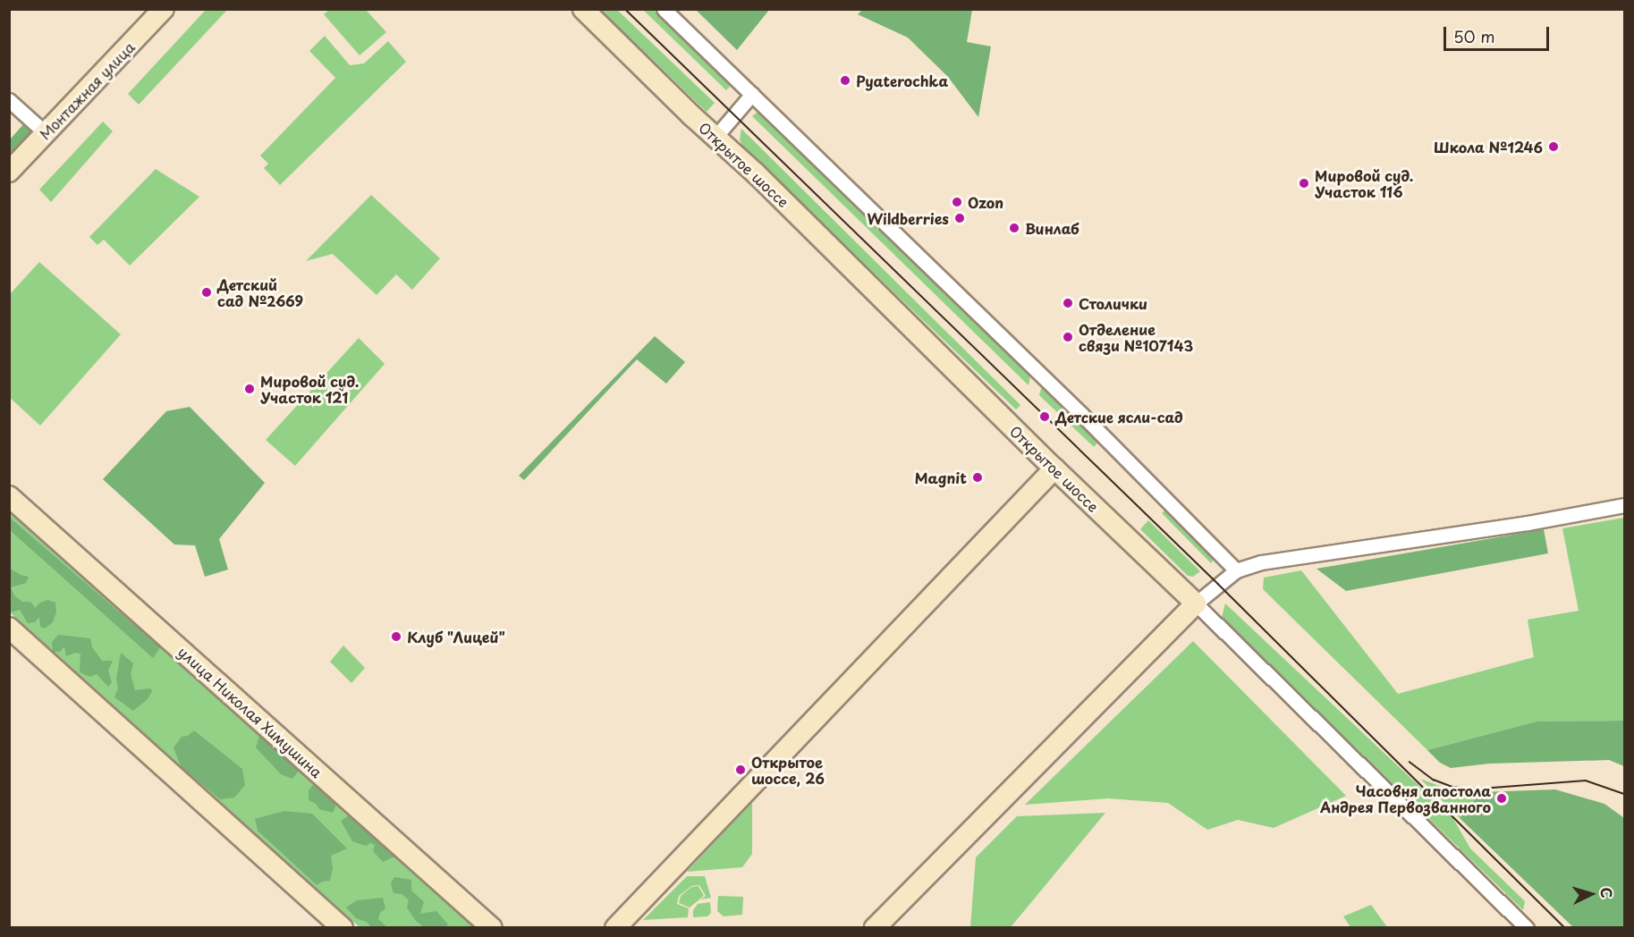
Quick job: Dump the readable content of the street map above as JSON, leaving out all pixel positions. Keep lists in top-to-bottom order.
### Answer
{
  "streets": {
    "street": ["Монтажная улица", "Открытое шоссе", "улица Николая Химушина"]
  },
  "places": [
    "Pyaterochka",
    "Школа №1246",
    "Мировой суд. Участок 116",
    "Ozon",
    "Wildberries",
    "Винлаб",
    "Детский сад №2669",
    "Столички",
    "Отделение связи №107143",
    "Мировой суд. Участок 121",
    "Детские ясли-сад",
    "Magnit",
    "Клуб \"Лицей\"",
    "Открытое шоссе, 26",
    "Часовня апостола Андрея Первозванного"
  ],
  "scale_bar": "50 m",
  "north": "right"
}
